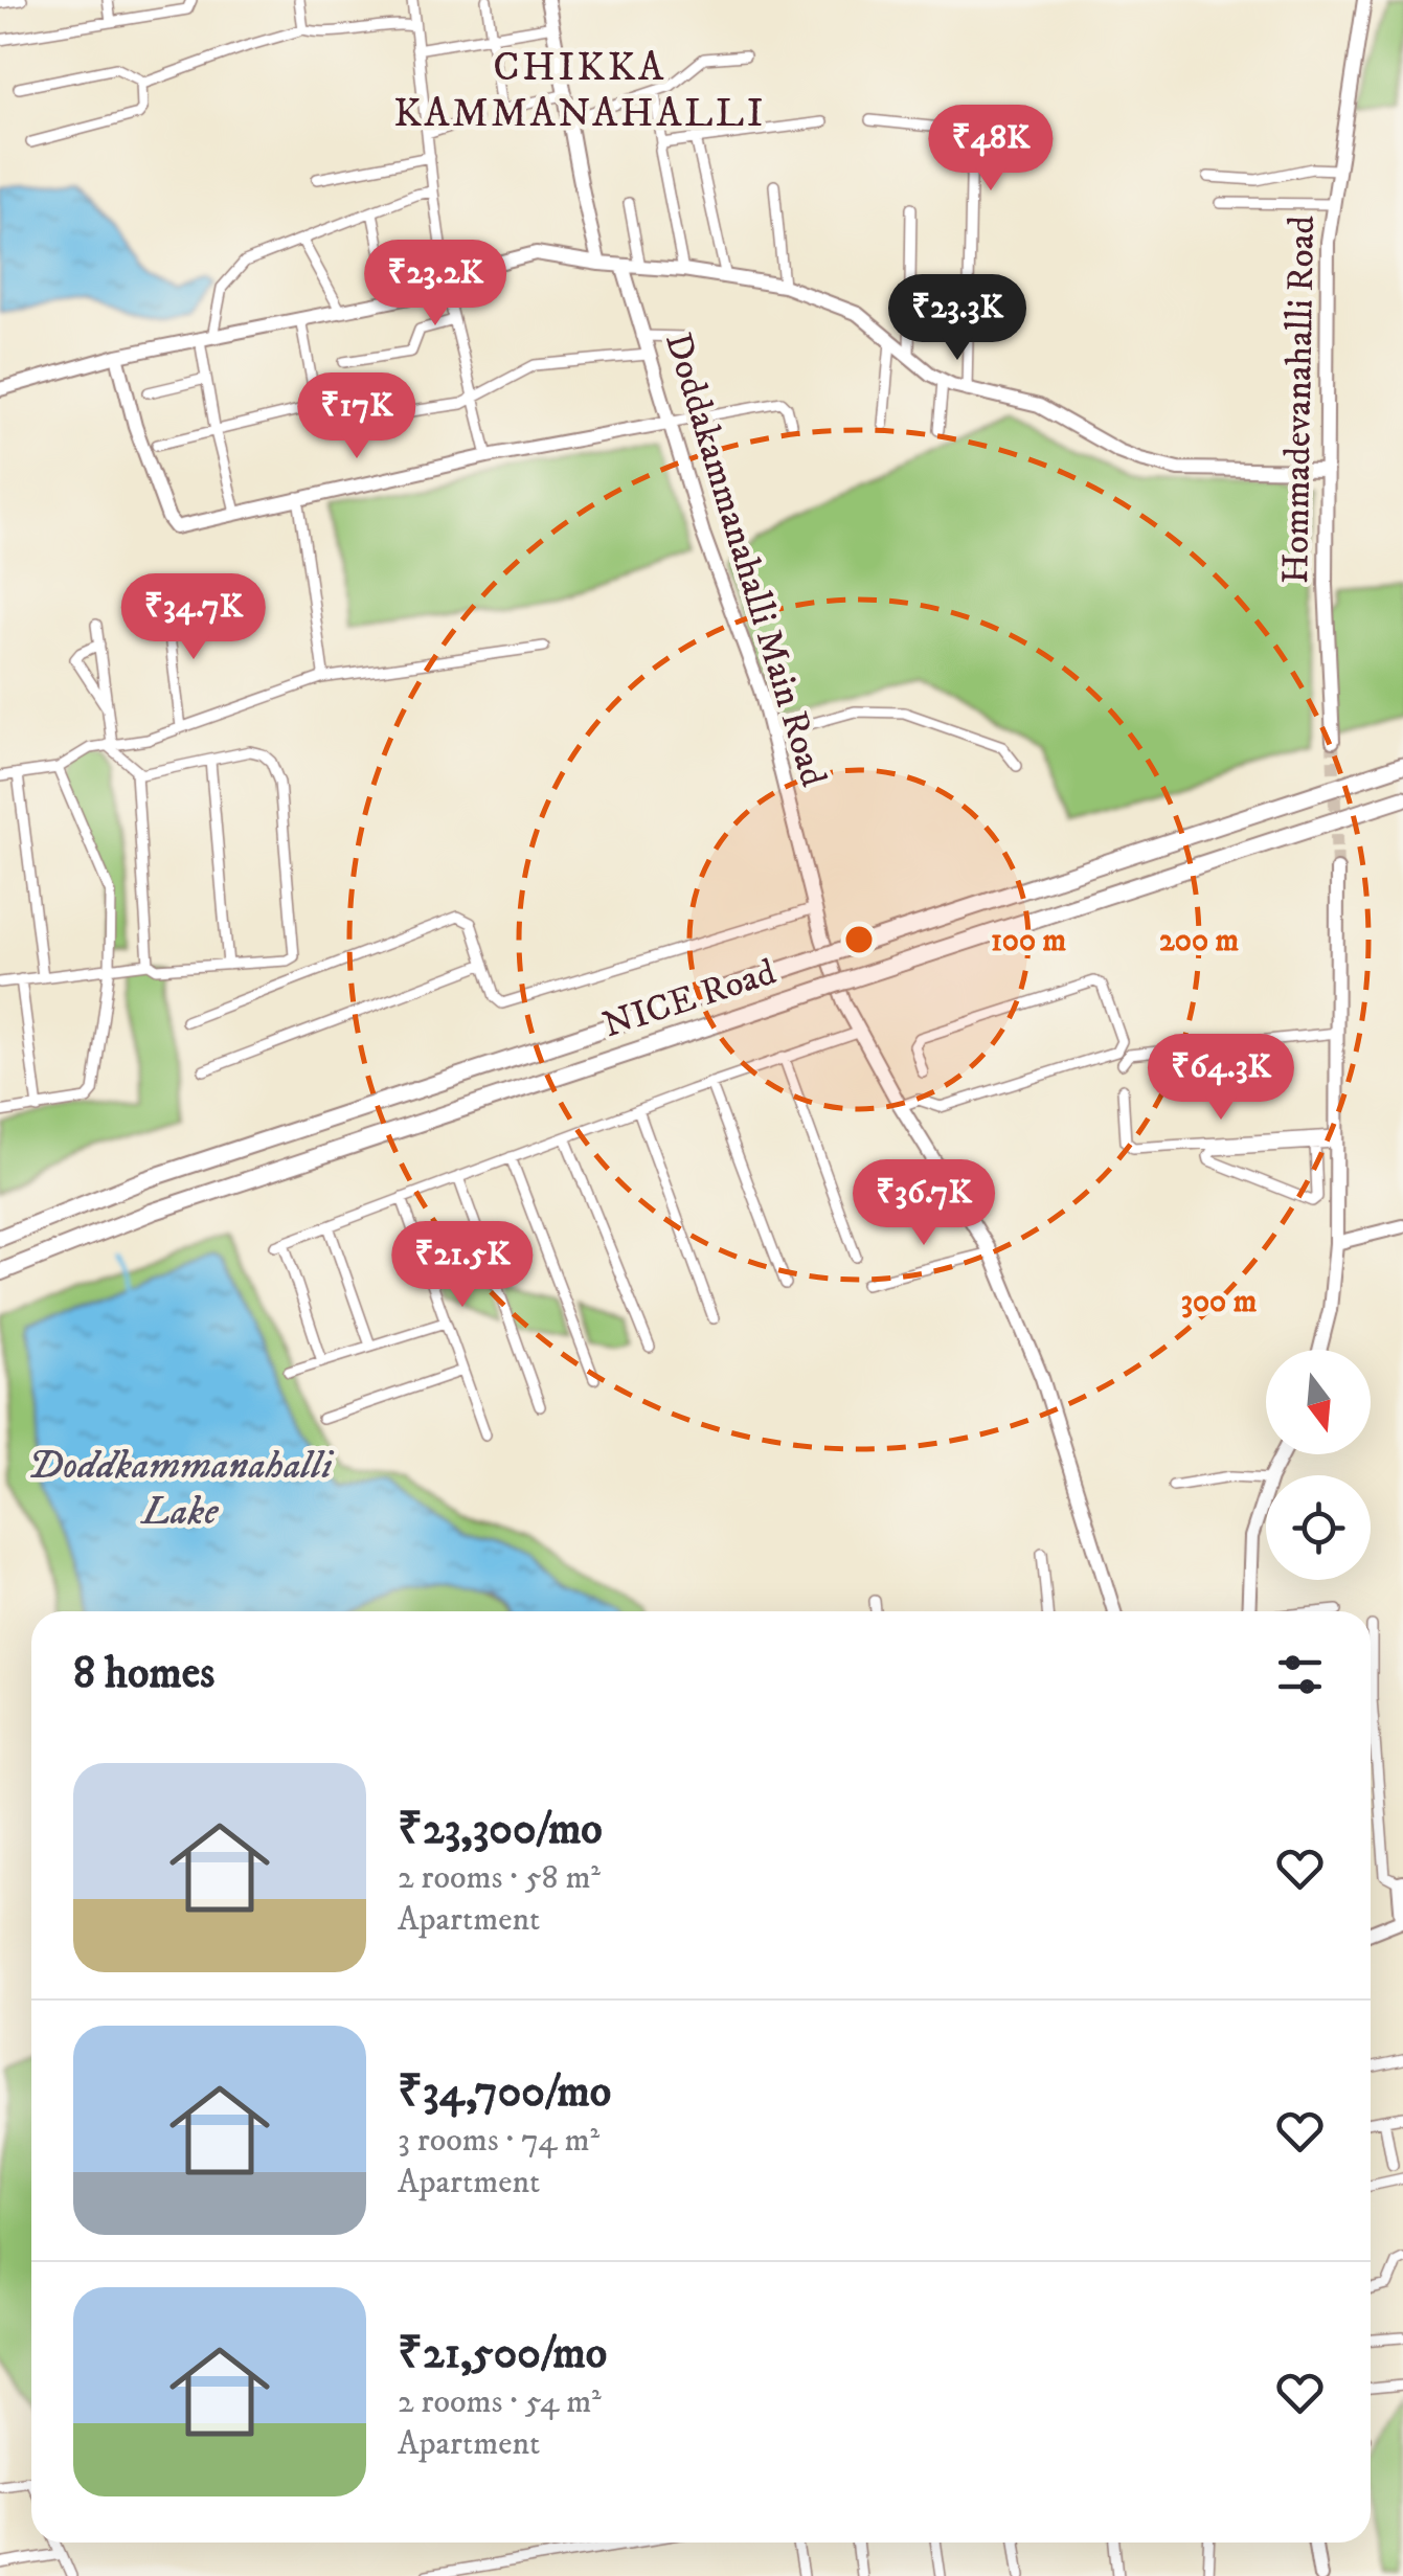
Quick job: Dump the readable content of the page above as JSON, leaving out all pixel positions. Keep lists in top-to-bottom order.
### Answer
{
  "streets": {
    "highway": ["NICE Road"],
    "street": ["Hommadevanahalli Road", "Doddakammanahalli Main Road"]
  },
  "districts": ["CHIKKA KAMMANAHALLI"],
  "water": ["Doddkammanahalli Lake"],
  "north": "bottom",
  "page": {
    "price": [
      "₹48K",
      "₹23.2K",
      "₹23.3K",
      "₹17K",
      "₹34.7K",
      "₹64.3K",
      "₹36.7K",
      "₹21.5K"
    ],
    "heading": "8 homes",
    "list": [
      {
        "name": "₹23,300/mo",
        "note": "2 rooms · 58 m² · Apartment"
      },
      {
        "name": "₹34,700/mo",
        "note": "3 rooms · 74 m² · Apartment"
      },
      {
        "name": "₹21,500/mo",
        "note": "2 rooms · 54 m² · Apartment"
      }
    ]
  },
  "rings": ["100 m", "200 m", "300 m"]
}
